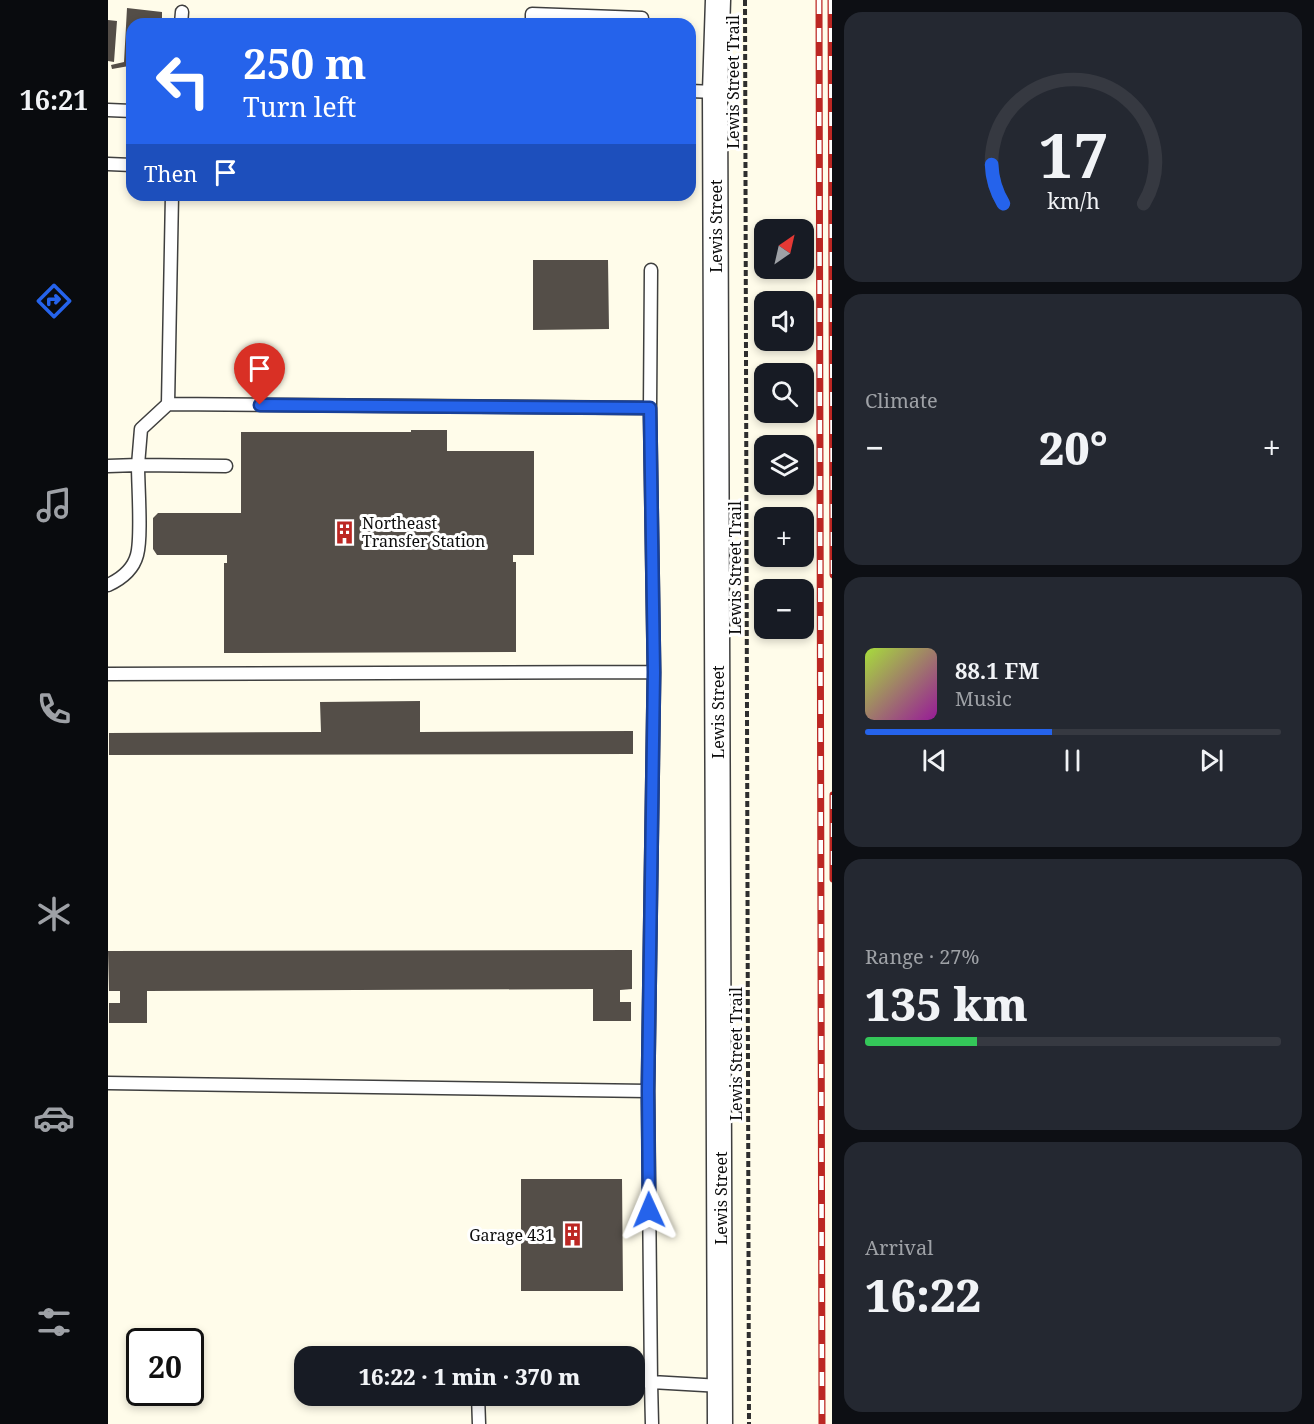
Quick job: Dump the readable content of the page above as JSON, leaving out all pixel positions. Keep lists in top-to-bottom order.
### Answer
{
  "streets": {
    "street": ["Lewis Street"],
    "path": ["Lewis Street Trail"]
  },
  "places": {
    "building": ["Northeast Transfer Station", "Garage 431"]
  },
  "north": "top right",
  "page": {
    "tabs": "16:21",
    "turn": ["250 m", "Turn left"],
    "then": "Then",
    "map_buttons": ["+", "−"],
    "tile": [
      "Climate",
      ["Range · 27%", "135 km"],
      ["Arrival", "16:22"]
    ],
    "heat": ["−", "20°", "+"],
    "song": ["88.1 FM", "Music"],
    "limit": "20",
    "trip": "16:22 · 1 min · 370 m",
    "gauge": ["17", "km/h"]
  }
}
